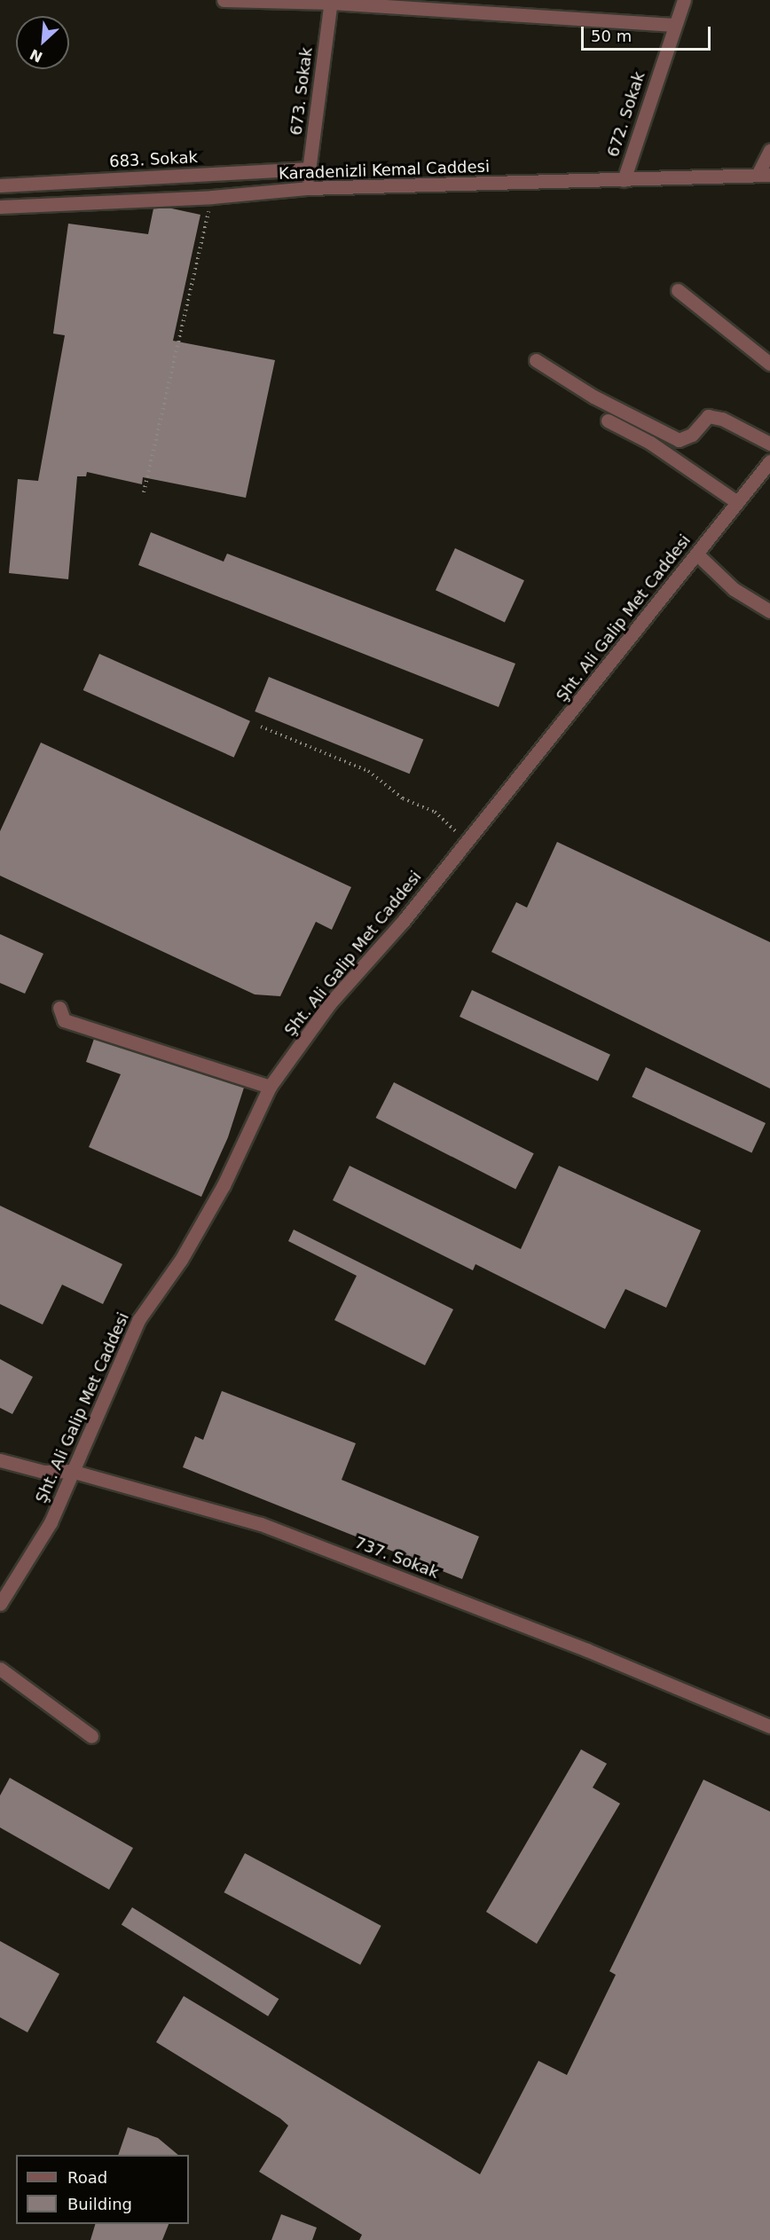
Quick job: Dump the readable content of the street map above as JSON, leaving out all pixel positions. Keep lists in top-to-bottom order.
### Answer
{
  "streets": {
    "street": [
      "673. Sokak",
      "672. Sokak",
      "683. Sokak",
      "Karadenizli Kemal Caddesi",
      "Şht. Ali Galip Met Caddesi",
      "737. Sokak"
    ]
  },
  "crossings": [
    ["673. Sokak", "683. Sokak"],
    ["673. Sokak", "Karadenizli Kemal Caddesi"],
    ["672. Sokak", "Karadenizli Kemal Caddesi"],
    ["Şht. Ali Galip Met Caddesi", "737. Sokak"]
  ],
  "legend": ["Road", "Building"],
  "scale_bar": "50 m",
  "north": "bottom left"
}
